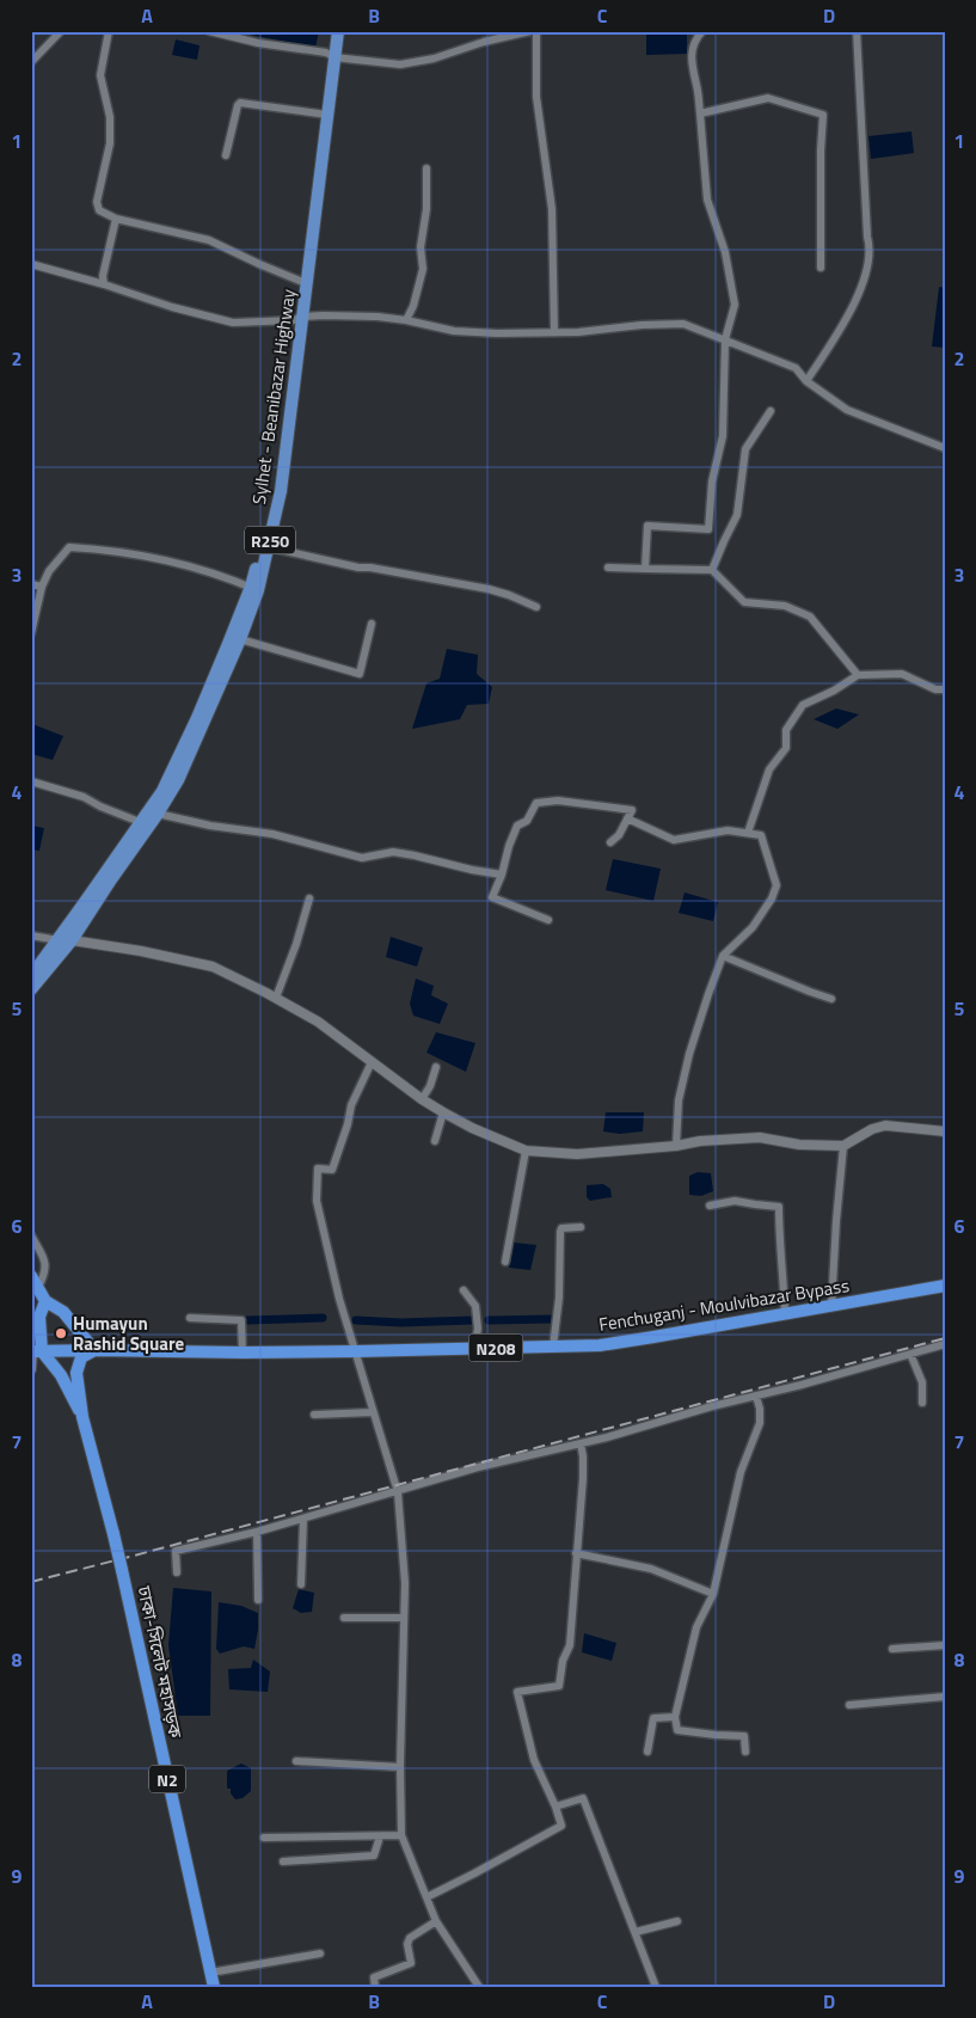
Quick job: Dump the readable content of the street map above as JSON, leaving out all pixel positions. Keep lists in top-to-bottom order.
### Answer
{
  "streets": {
    "highway": [
      "Fenchuganj - Moulvibazar Bypass",
      "N208",
      "ঢাকা-সিলেট মহাসড়ক",
      "N2"
    ],
    "main road": ["Sylhet - Beanibazar Highway", "R250"]
  },
  "crossings": [
    ["Fenchuganj - Moulvibazar Bypass", "ঢাকা-সিলেট মহাসড়ক"]
  ],
  "places": ["Humayun Rashid Square"],
  "grid": {
    "columns": [
      "A",
      "B",
      "C",
      "D"
    ],
    "rows": [
      "1",
      "2",
      "3",
      "4",
      "5",
      "6",
      "7",
      "8",
      "9"
    ]
  }
}
